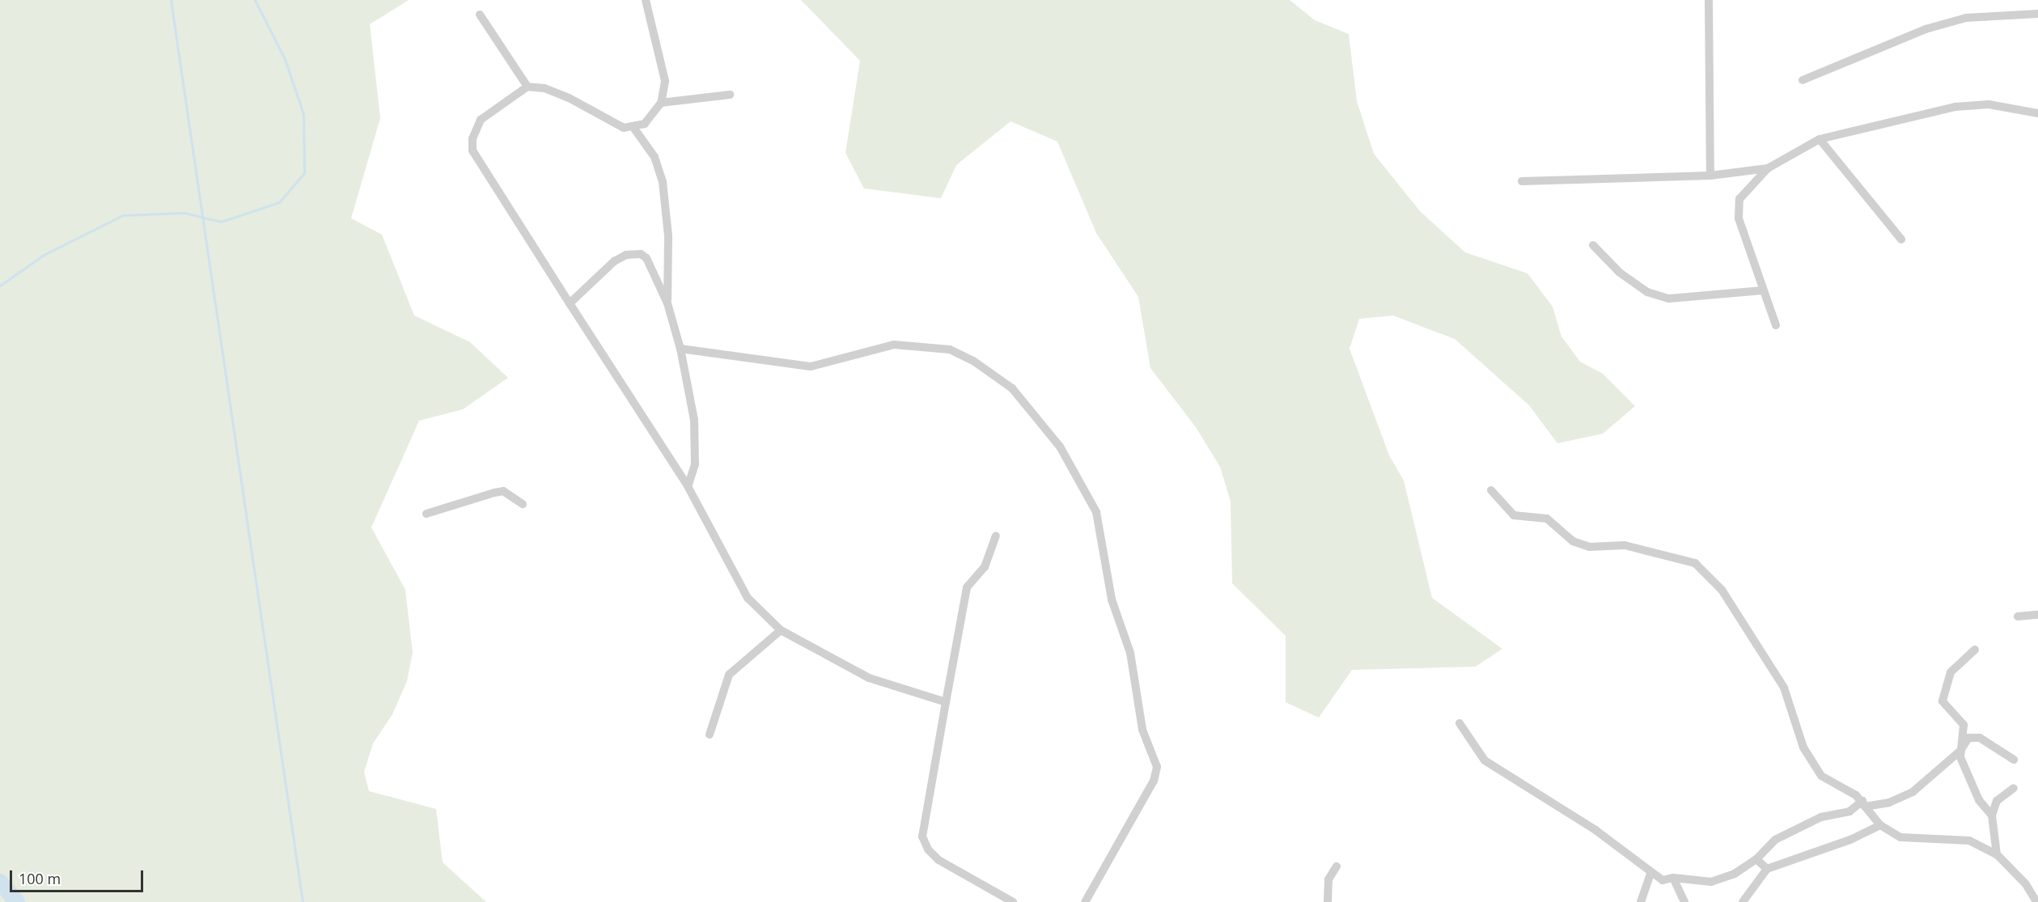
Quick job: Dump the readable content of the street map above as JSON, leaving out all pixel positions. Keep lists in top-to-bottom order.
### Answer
{
  "scale_bar": "100 m"
}
